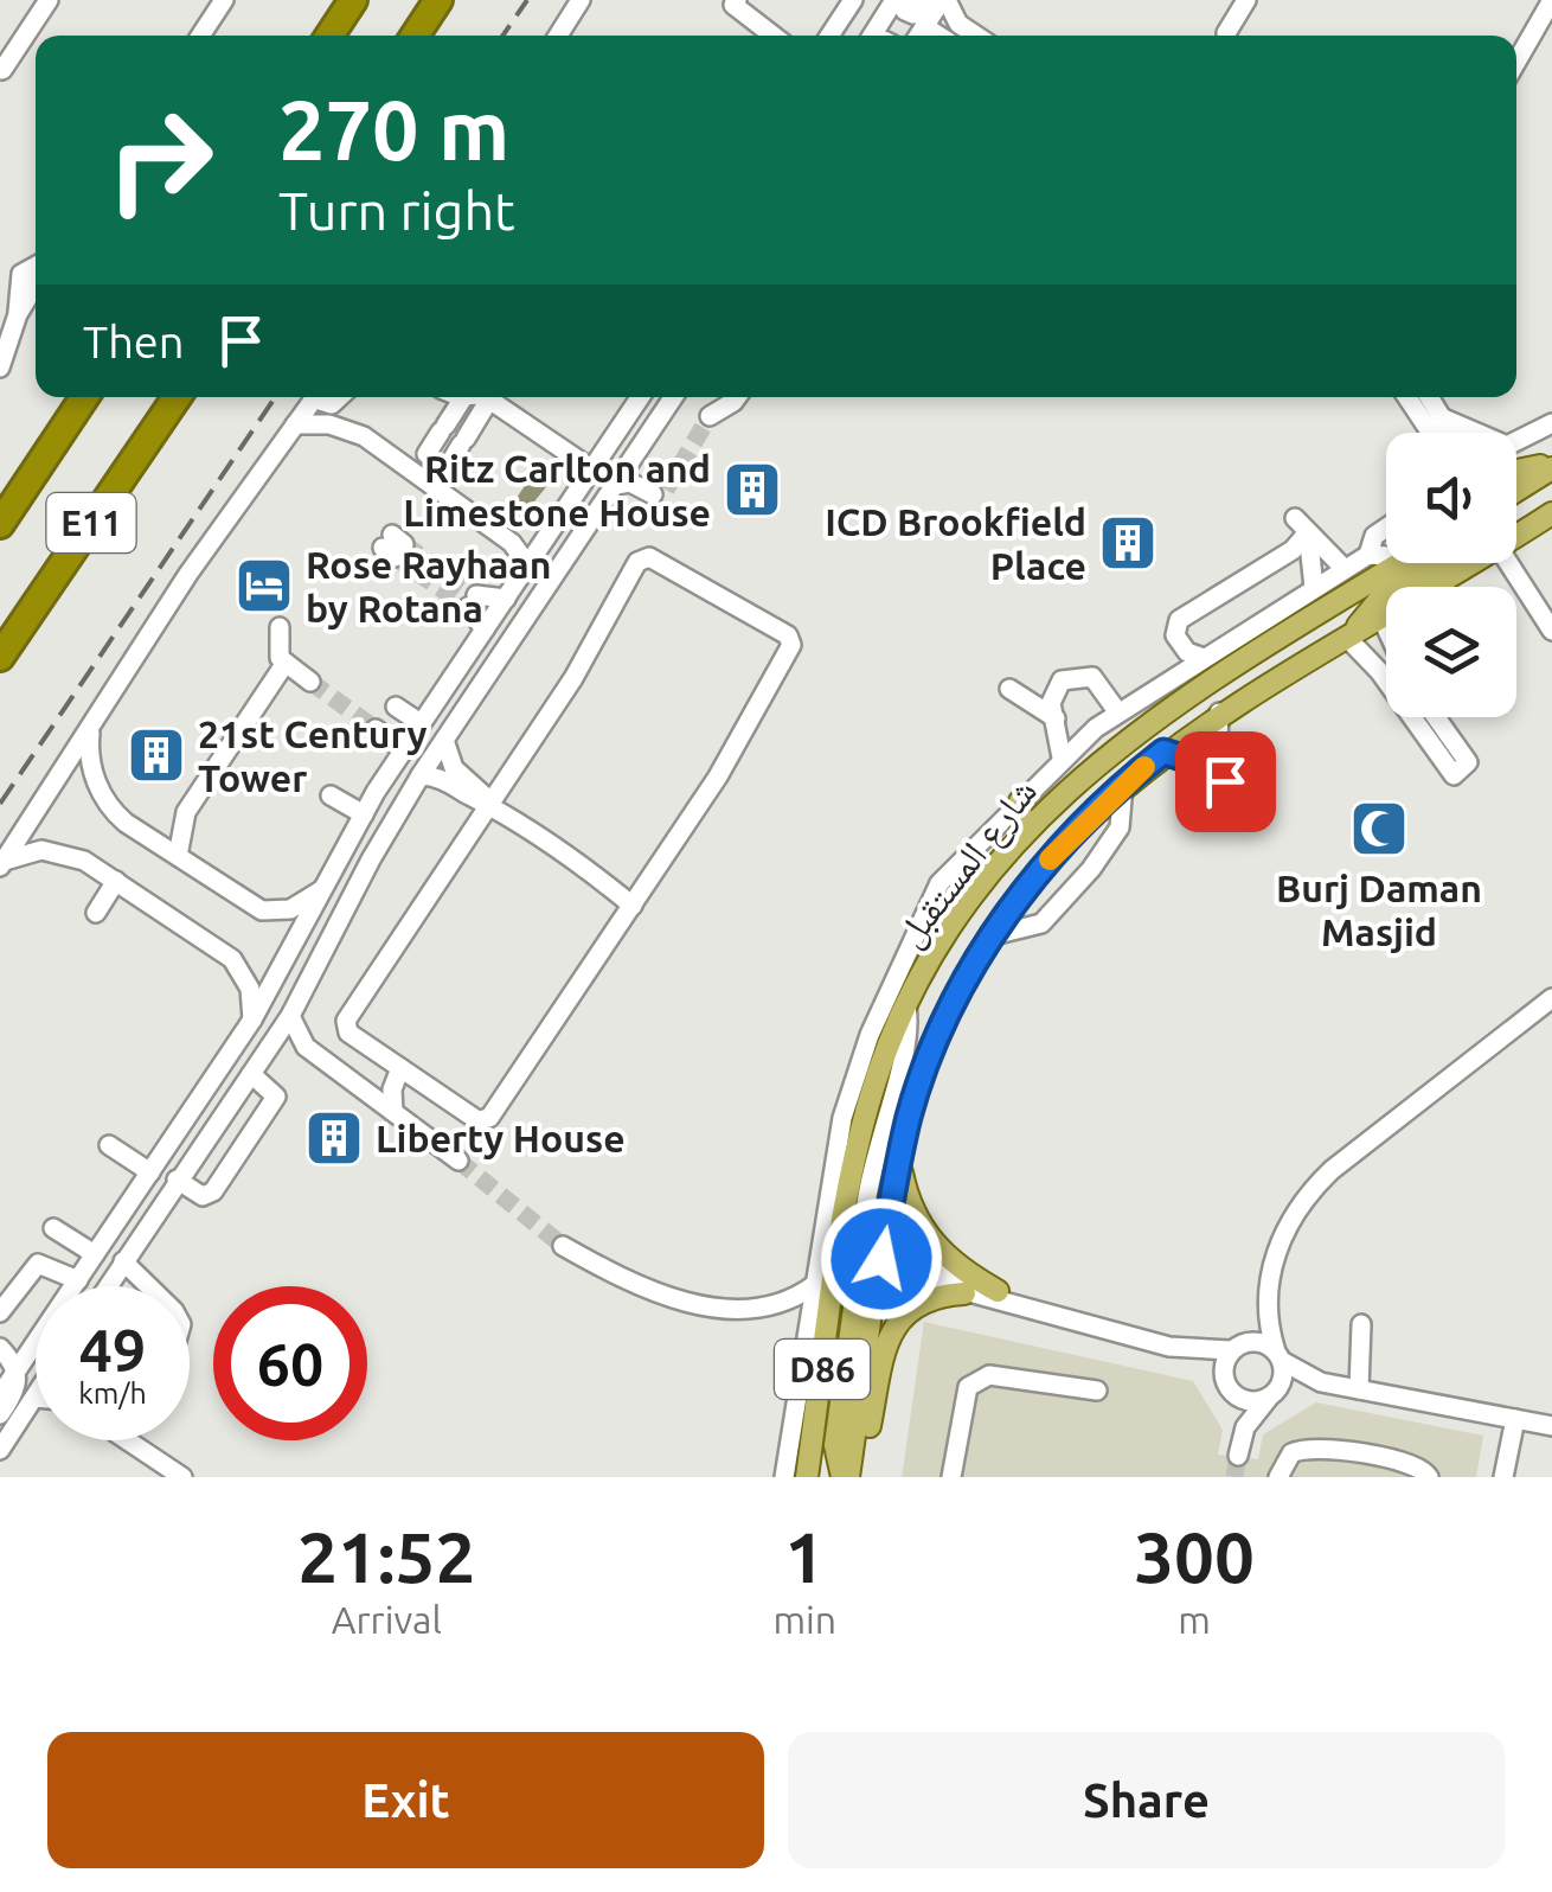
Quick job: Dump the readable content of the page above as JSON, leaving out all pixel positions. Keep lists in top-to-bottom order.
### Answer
{
  "streets": {
    "highway": ["E11"],
    "main road": ["شارع المستقبل", "D86"]
  },
  "places": {
    "building": [
      "Ritz Carlton and Limestone House",
      "ICD Brookfield Place",
      "21st Century Tower",
      "Liberty House"
    ],
    "hotel": ["Rose Rayhaan by Rotana"],
    "mosque": ["Burj Daman Masjid"]
  },
  "page": {
    "turn": ["270 m", "Turn right"],
    "then": "Then",
    "speed": "49 km/h",
    "limit": "60",
    "eta": [
      "21:52",
      "Arrival",
      "1",
      "min",
      "300",
      "m"
    ],
    "buttons": ["Exit", "Share"]
  }
}
